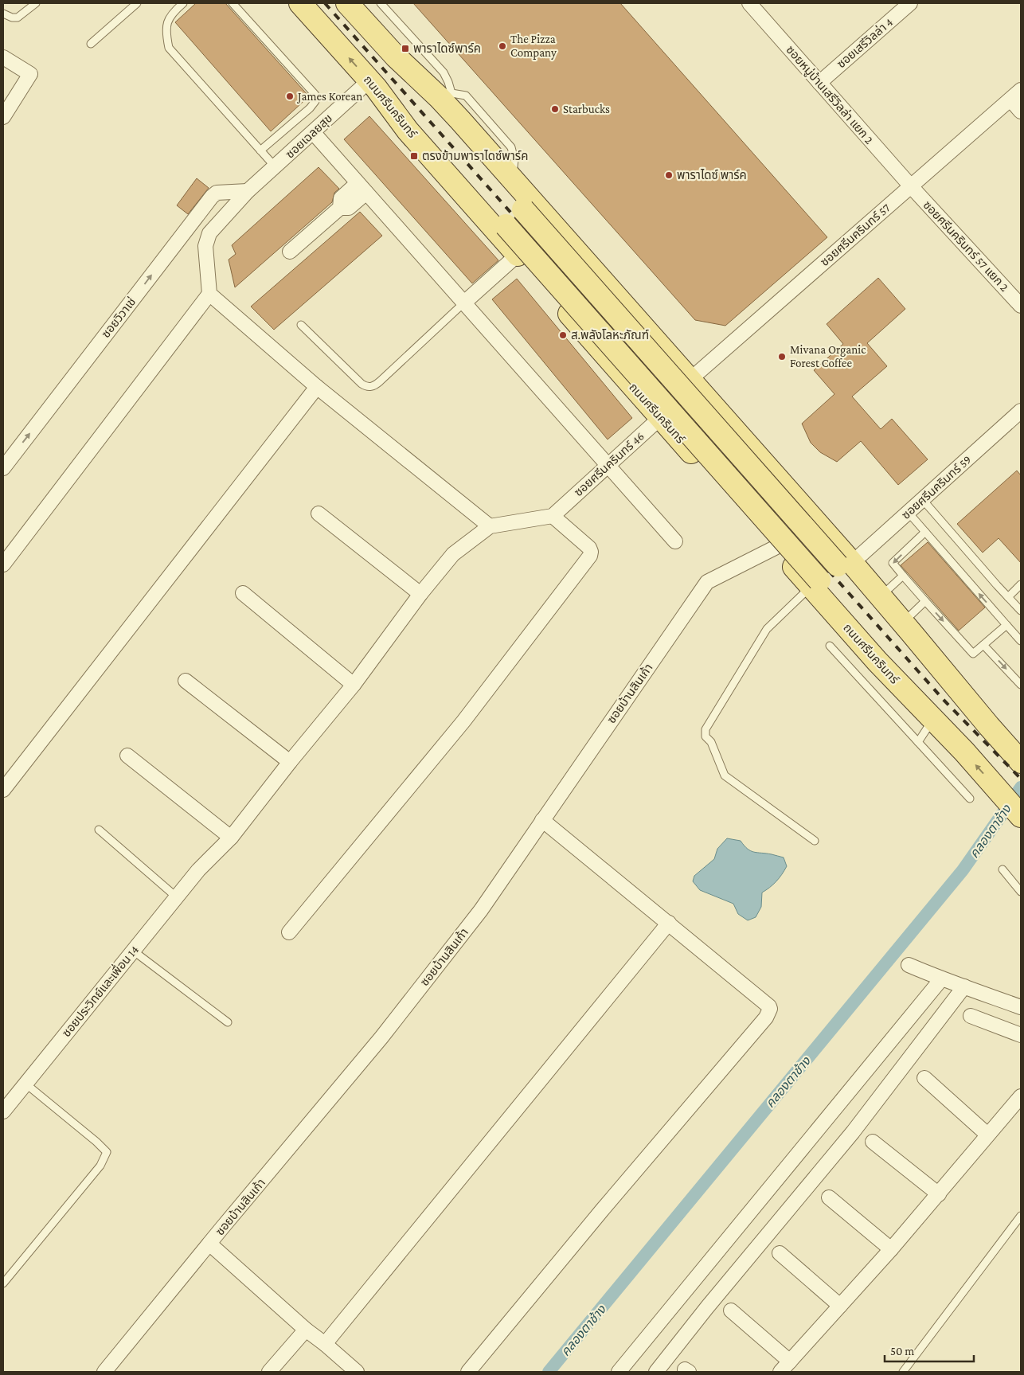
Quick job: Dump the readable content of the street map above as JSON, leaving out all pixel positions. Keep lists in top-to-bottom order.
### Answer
{
  "streets": {
    "main road": ["ถนนศรีนครินทร์"],
    "street": [
      "ซอยเสรีวิลล่า 4",
      "ซอยหมู่บ้านเสรีวิลล่า แยก 2",
      "ซอยเฉลยสุข",
      "ซอยศรีนครินทร์ 57",
      "ซอยศรีนครินทร์ 57 แยก 2",
      "ซอยวิวาเช่",
      "ซอยศรีนครินทร์ 46",
      "ซอยศรีนครินทร์ 59",
      "ซอยบ้านสินเก้า",
      "ซอยประวิทย์และเพื่อน 14"
    ]
  },
  "crossings": [
    ["ซอยเสรีวิลล่า 4", "ซอยหมู่บ้านเสรีวิลล่า แยก 2"],
    ["ซอยหมู่บ้านเสรีวิลล่า แยก 2", "ซอยศรีนครินทร์ 57"],
    ["ซอยหมู่บ้านเสรีวิลล่า แยก 2", "ซอยศรีนครินทร์ 57 แยก 2"],
    ["ถนนศรีนครินทร์", "ซอยเฉลยสุข"],
    ["ถนนศรีนครินทร์", "ซอยศรีนครินทร์ 57"],
    ["ถนนศรีนครินทร์", "ซอยศรีนครินทร์ 46"],
    ["ถนนศรีนครินทร์", "ซอยบ้านสินเก้า"],
    ["ซอยเฉลยสุข", "ซอยวิวาเช่"],
    ["ซอยศรีนครินทร์ 57", "ซอยศรีนครินทร์ 57 แยก 2"],
    ["ซอยศรีนครินทร์ 57", "ซอยศรีนครินทร์ 46"]
  ],
  "water": ["คลองตาช้าง"],
  "places": {
    "other": [
      "The Pizza Company",
      "James Korean",
      "Starbucks",
      "พาราไดซ์ พาร์ค",
      "ส.พลังโลหะภัณฑ์",
      "Mivana Organic Forest Coffee"
    ],
    "transit": ["พาราไดซ์พาร์ค", "ตรงข้ามพาราไดซ์พาร์ค"]
  },
  "scale_bar": "50 m"
}
